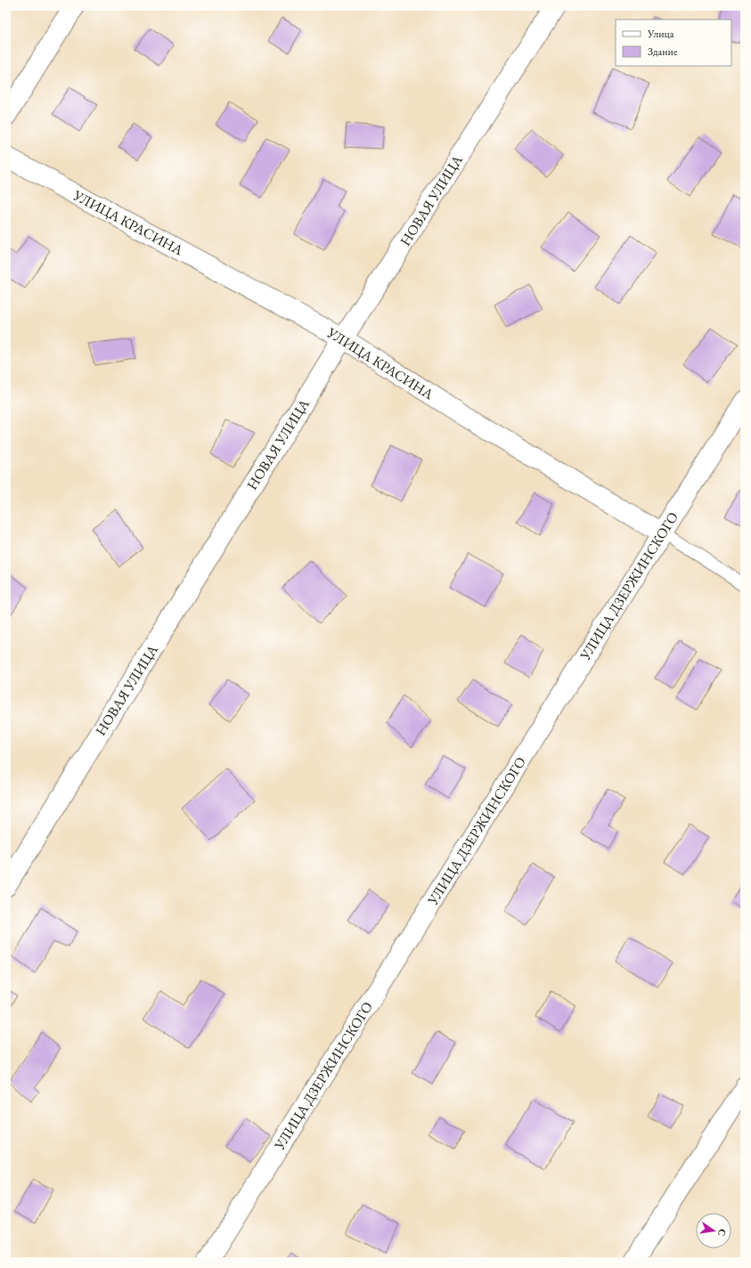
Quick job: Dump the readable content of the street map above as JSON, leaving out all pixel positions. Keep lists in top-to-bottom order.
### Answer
{
  "streets": {
    "street": ["НОВАЯ УЛИЦА", "УЛИЦА КРАСИНА", "УЛИЦА ДЗЕРЖИНСКОГО"]
  },
  "crossings": [
    ["НОВАЯ УЛИЦА", "УЛИЦА КРАСИНА"],
    ["УЛИЦА КРАСИНА", "УЛИЦА ДЗЕРЖИНСКОГО"]
  ],
  "legend": ["Улица", "Здание"],
  "north": "right"
}
